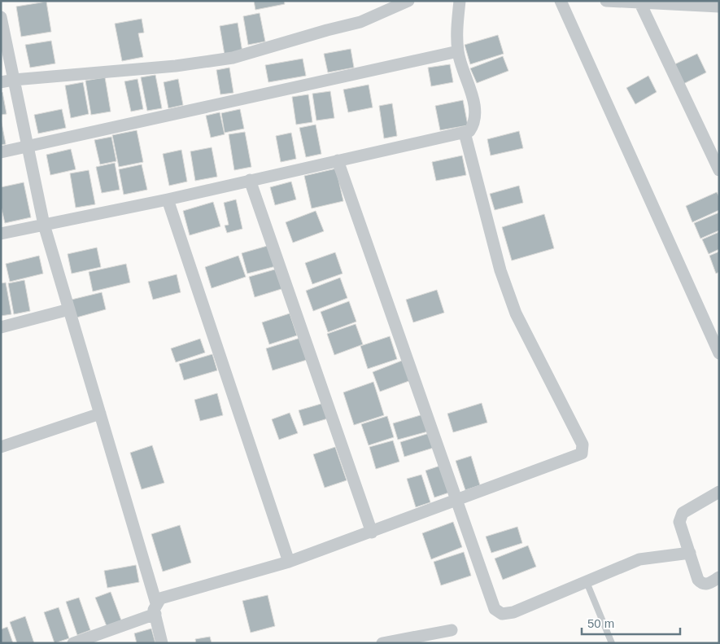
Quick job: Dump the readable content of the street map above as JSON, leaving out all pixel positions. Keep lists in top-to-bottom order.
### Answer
{
  "scale_bar": "50 m"
}
